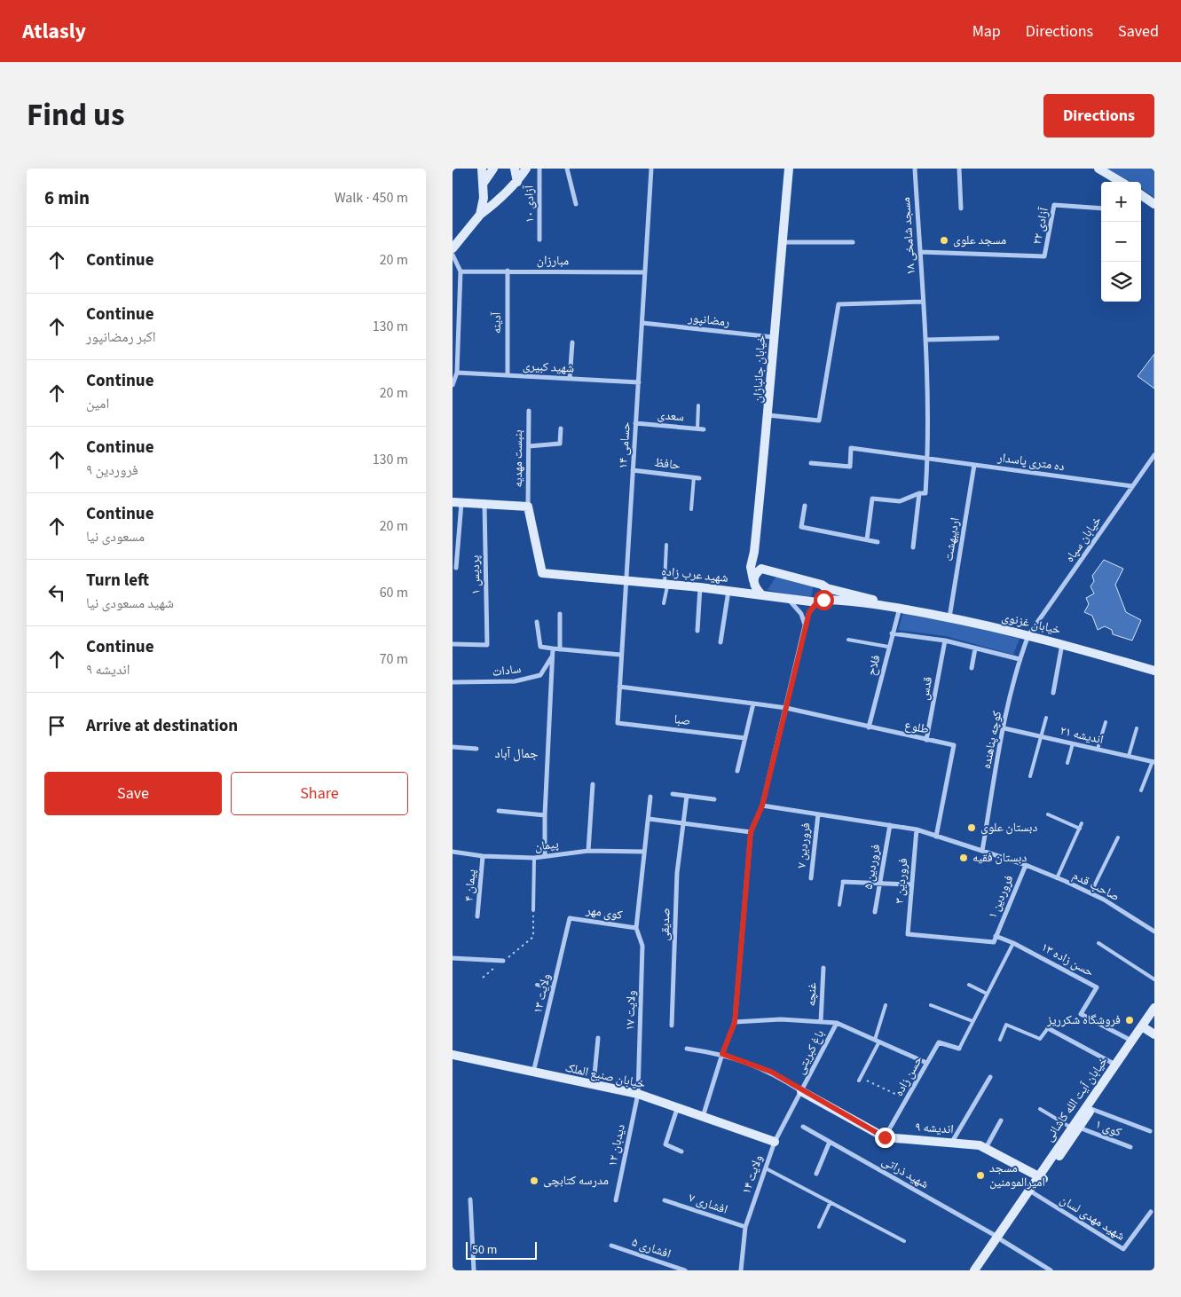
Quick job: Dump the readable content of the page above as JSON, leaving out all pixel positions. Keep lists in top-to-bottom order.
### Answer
{
  "streets": {
    "street": [
      "آزادی ۱۰",
      "آزادی ۲۲",
      "مسجد شامخی ۱۸",
      "مبارزان",
      "رمضانپور",
      "آدینه",
      "شهید کبیری",
      "خیابان جانبازان",
      "سعدی",
      "حسامی ۱۴",
      "بنبست مهدیه",
      "ده متری پاسدار",
      "حافظ",
      "اردیبهشت",
      "خیابان سپاه",
      "پردیس ۱",
      "شهید عرب زاده",
      "خیابان غزنوی",
      "فلاح",
      "سادات",
      "قدس",
      "صبا",
      "طلوع",
      "اندیشه ۲۱",
      "کوچه پناهنده",
      "پیمان",
      "فروردین ۷",
      "فروردین ۵",
      "فروردین ۳",
      "پیمان ۴",
      "صاحب قدم",
      "فروردین ۱",
      "کوی مهر",
      "صدیقی",
      "حسن زاده ۱۳",
      "ولایت ۱۳",
      "غنچه",
      "ولایت ۱۷",
      "باغ کبریتی",
      "خیابان صنیع الملک",
      "حسن زاده",
      "خیابان آیت الله کاشانی",
      "اندیشه ۹",
      "کوی ۱",
      "دیدبان ۱۲",
      "شهید ذراتی",
      "ولایت ۱۴",
      "افشاری ۷",
      "شهید مهدی لسان",
      "افشاری ۵"
    ]
  },
  "crossings": [
    ["آزادی ۲۲", "مسجد شامخی ۱۸"],
    ["مسجد شامخی ۱۸", "ده متری پاسدار"],
    ["مبارزان", "آدینه"],
    ["مبارزان", "حسامی ۱۴"],
    ["رمضانپور", "خیابان جانبازان"],
    ["رمضانپور", "حسامی ۱۴"],
    ["آدینه", "شهید کبیری"],
    ["شهید کبیری", "حسامی ۱۴"],
    ["سعدی", "حسامی ۱۴"],
    ["حسامی ۱۴", "حافظ"],
    ["حسامی ۱۴", "شهید عرب زاده"],
    ["حسامی ۱۴", "صبا"],
    ["بنبست مهدیه", "شهید عرب زاده"],
    ["ده متری پاسدار", "اردیبهشت"],
    ["ده متری پاسدار", "خیابان سپاه"],
    ["اردیبهشت", "خیابان غزنوی"],
    ["خیابان سپاه", "خیابان غزنوی"],
    ["خیابان سپاه", "کوچه پناهنده"],
    ["شهید عرب زاده", "خیابان غزنوی"],
    ["شهید عرب زاده", "فلاح"],
    ["خیابان غزنوی", "فلاح"],
    ["خیابان غزنوی", "کوچه پناهنده"],
    ["فلاح", "طلوع"],
    ["قدس", "طلوع"],
    ["طلوع", "صاحب قدم"],
    ["اندیشه ۲۱", "کوچه پناهنده"],
    ["کوچه پناهنده", "صاحب قدم"],
    ["پیمان", "پیمان ۴"],
    ["فروردین ۷", "صاحب قدم"],
    ["فروردین ۵", "صاحب قدم"],
    ["فروردین ۳", "صاحب قدم"],
    ["فروردین ۳", "فروردین ۱"],
    ["فروردین ۳", "حسن زاده ۱۳"],
    ["صاحب قدم", "فروردین ۱"],
    ["فروردین ۱", "حسن زاده ۱۳"],
    ["کوی مهر", "ولایت ۱۳"],
    ["کوی مهر", "ولایت ۱۷"],
    ["حسن زاده ۱۳", "خیابان آیت الله کاشانی"],
    ["ولایت ۱۳", "خیابان صنیع الملک"],
    ["ولایت ۱۷", "خیابان صنیع الملک"],
    ["ولایت ۱۷", "دیدبان ۱۲"],
    ["باغ کبریتی", "اندیشه ۹"],
    ["باغ کبریتی", "ولایت ۱۴"],
    ["خیابان صنیع الملک", "دیدبان ۱۲"],
    ["خیابان صنیع الملک", "ولایت ۱۴"],
    ["حسن زاده", "اندیشه ۹"],
    ["خیابان آیت الله کاشانی", "اندیشه ۹"],
    ["خیابان آیت الله کاشانی", "کوی ۱"],
    ["خیابان آیت الله کاشانی", "شهید ذراتی"],
    ["خیابان آیت الله کاشانی", "شهید مهدی لسان"],
    ["اندیشه ۹", "ولایت ۱۴"],
    ["ولایت ۱۴", "افشاری ۷"]
  ],
  "districts": ["جمال آباد"],
  "places": [
    "مسجد علوی",
    "دبستان علوی",
    "دبستان فقیه",
    "فروشگاه شکرریز",
    "مسجد امیرالمومنین",
    "مدرسه کتابچی"
  ],
  "scale_bar": "50 m",
  "page": {
    "header": "Atlasly",
    "nav": ["Map", "Directions", "Saved"],
    "title": "Find us",
    "buttons": [
      "Directions",
      ["Save", "Share"]
    ],
    "heading": ["6 min", "Walk · 450 m"],
    "map_buttons": ["+", "−"],
    "list": [
      ["Continue", "20 m"],
      ["Continue", "اکبر رمضانپور", "130 m"],
      ["Continue", "امین", "20 m"],
      ["Continue", "فروردین ۹", "130 m"],
      ["Continue", "مسعودی نیا", "20 m"],
      ["Turn left", "شهید مسعودی نیا", "60 m"],
      ["Continue", "اندیشه ۹", "70 m"],
      "Arrive at destination"
    ],
    "scale": "50 m"
  }
}
